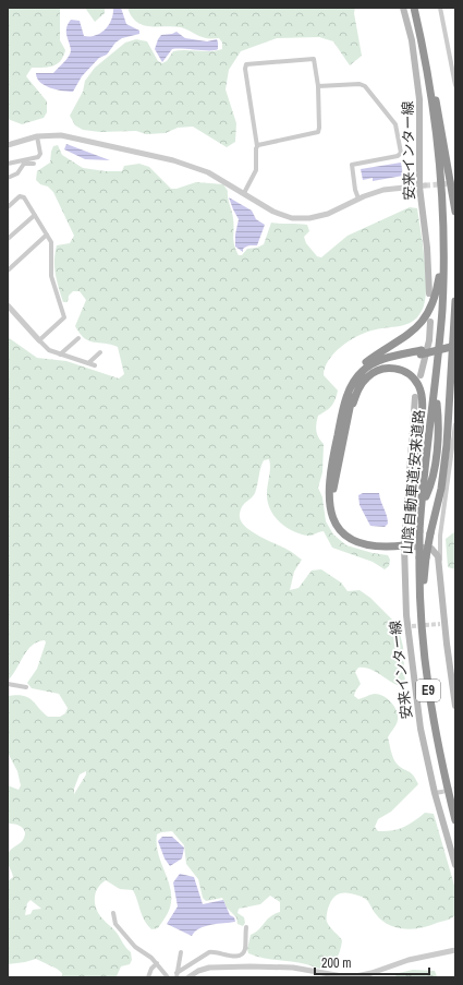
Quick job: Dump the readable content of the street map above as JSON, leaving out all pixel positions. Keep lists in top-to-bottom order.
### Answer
{
  "streets": {
    "highway": ["山陰自動車道;安来道路", "E9"],
    "main road": ["安来インター線"]
  },
  "scale_bar": "200 m"
}
